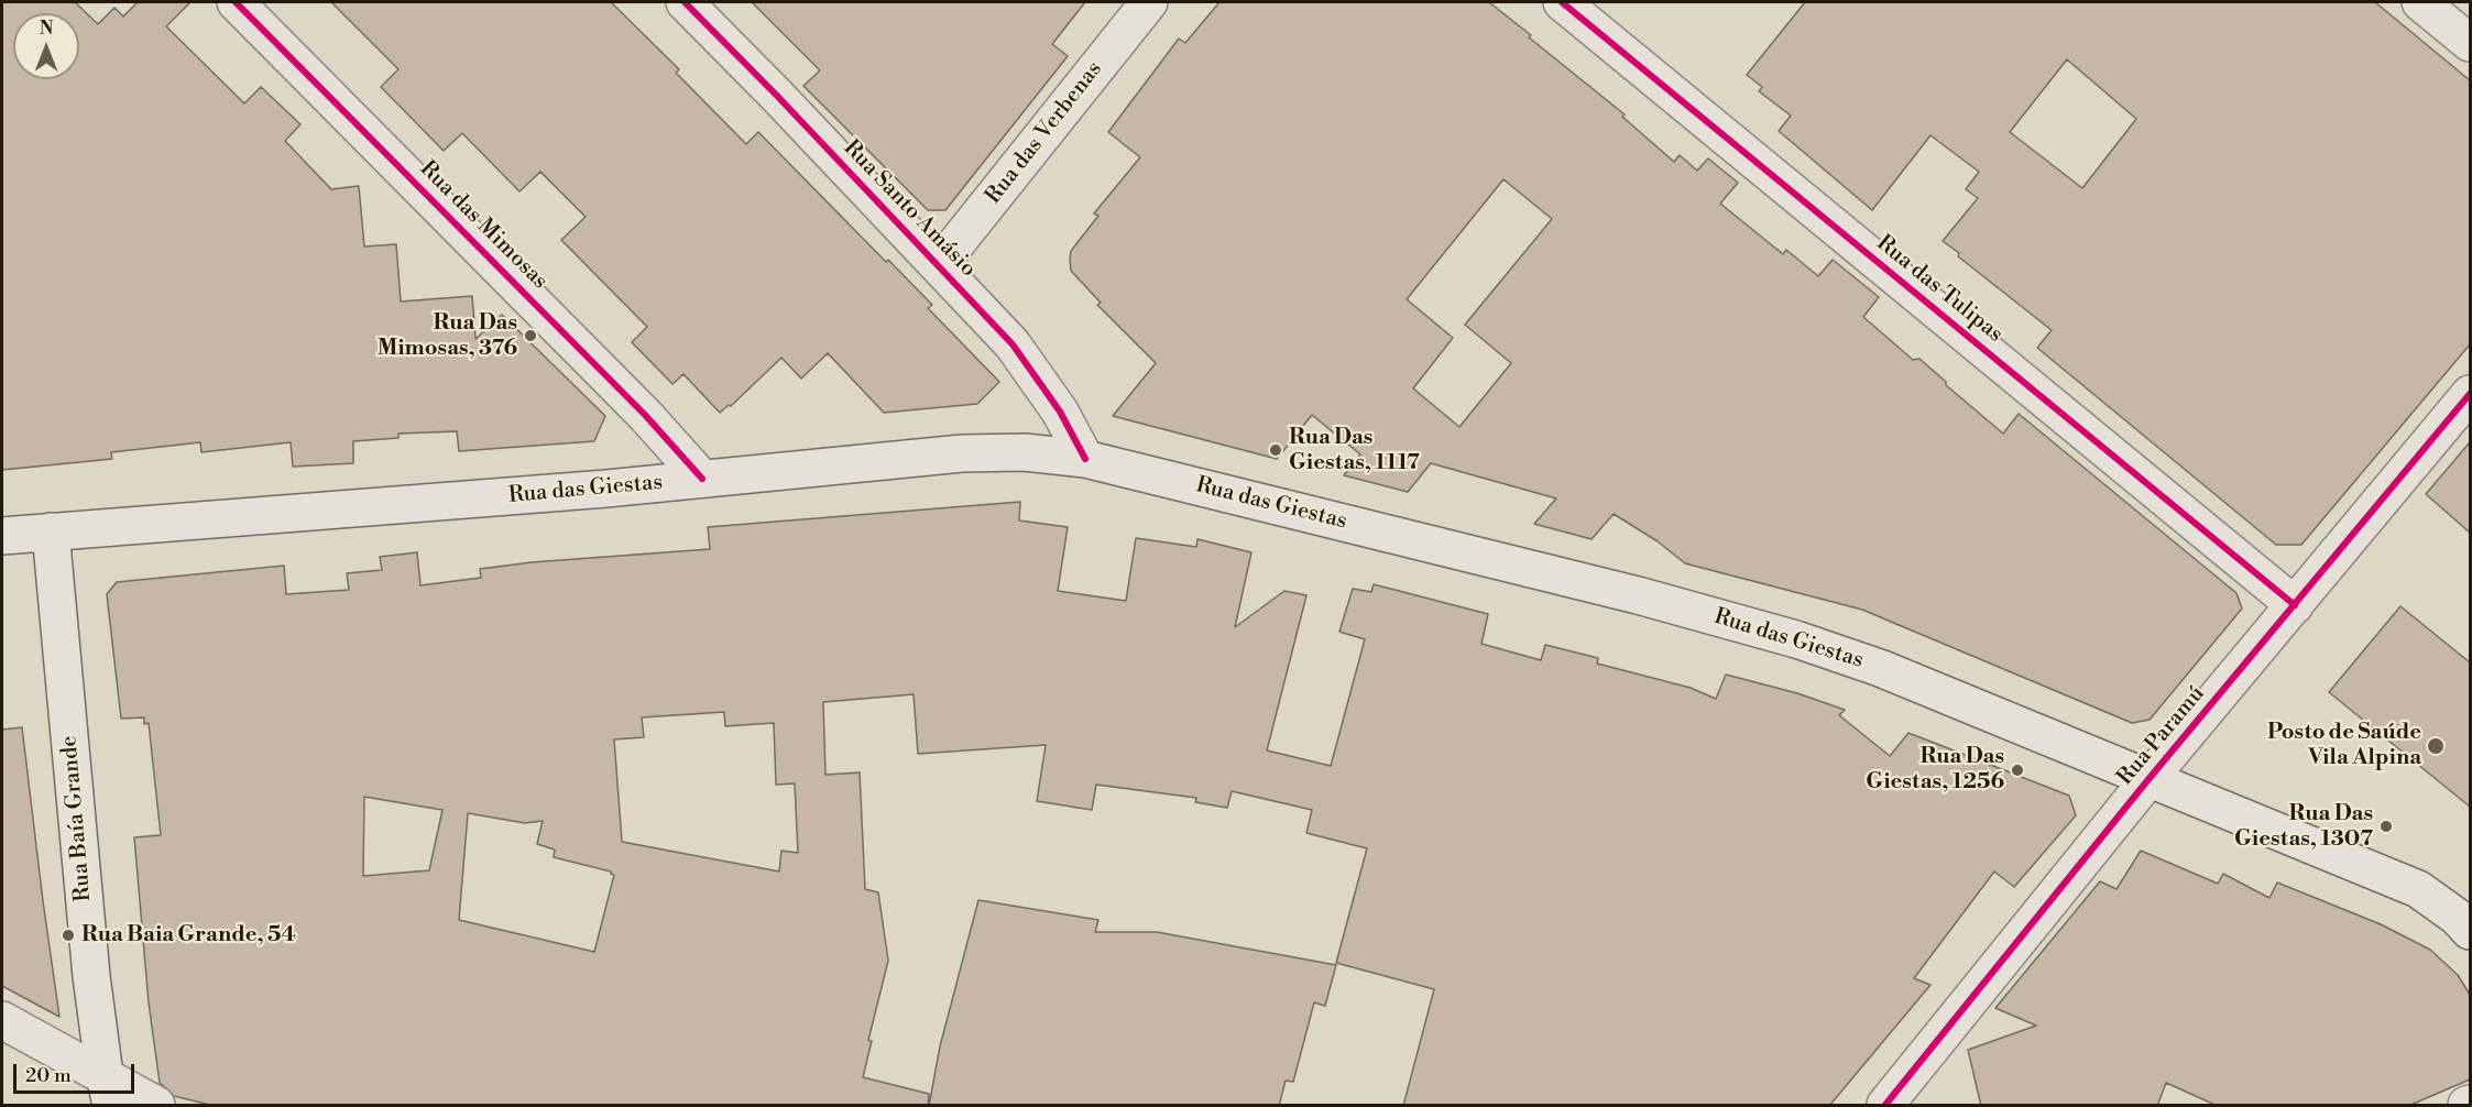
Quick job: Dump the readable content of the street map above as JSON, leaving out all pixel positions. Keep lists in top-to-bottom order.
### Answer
{
  "streets": {
    "street": [
      "Rua das Verbenas",
      "Rua Santo Amásio",
      "Rua das Mimosas",
      "Rua das Tulipas",
      "Rua das Giestas",
      "Rua Paramú",
      "Rua Baía Grande"
    ]
  },
  "crossings": [
    ["Rua das Verbenas", "Rua Santo Amásio"],
    ["Rua Santo Amásio", "Rua das Giestas"],
    ["Rua das Mimosas", "Rua das Giestas"],
    ["Rua das Tulipas", "Rua Paramú"],
    ["Rua das Giestas", "Rua Paramú"],
    ["Rua das Giestas", "Rua Baía Grande"]
  ],
  "places": [
    "Rua Das Mimosas, 376",
    "Rua Das Giestas, 1117",
    "Posto de Saúde Vila Alpina",
    "Rua Das Giestas, 1256",
    "Rua Das Giestas, 1307",
    "Rua Baia Grande, 54"
  ],
  "scale_bar": "20 m",
  "north": "top"
}
